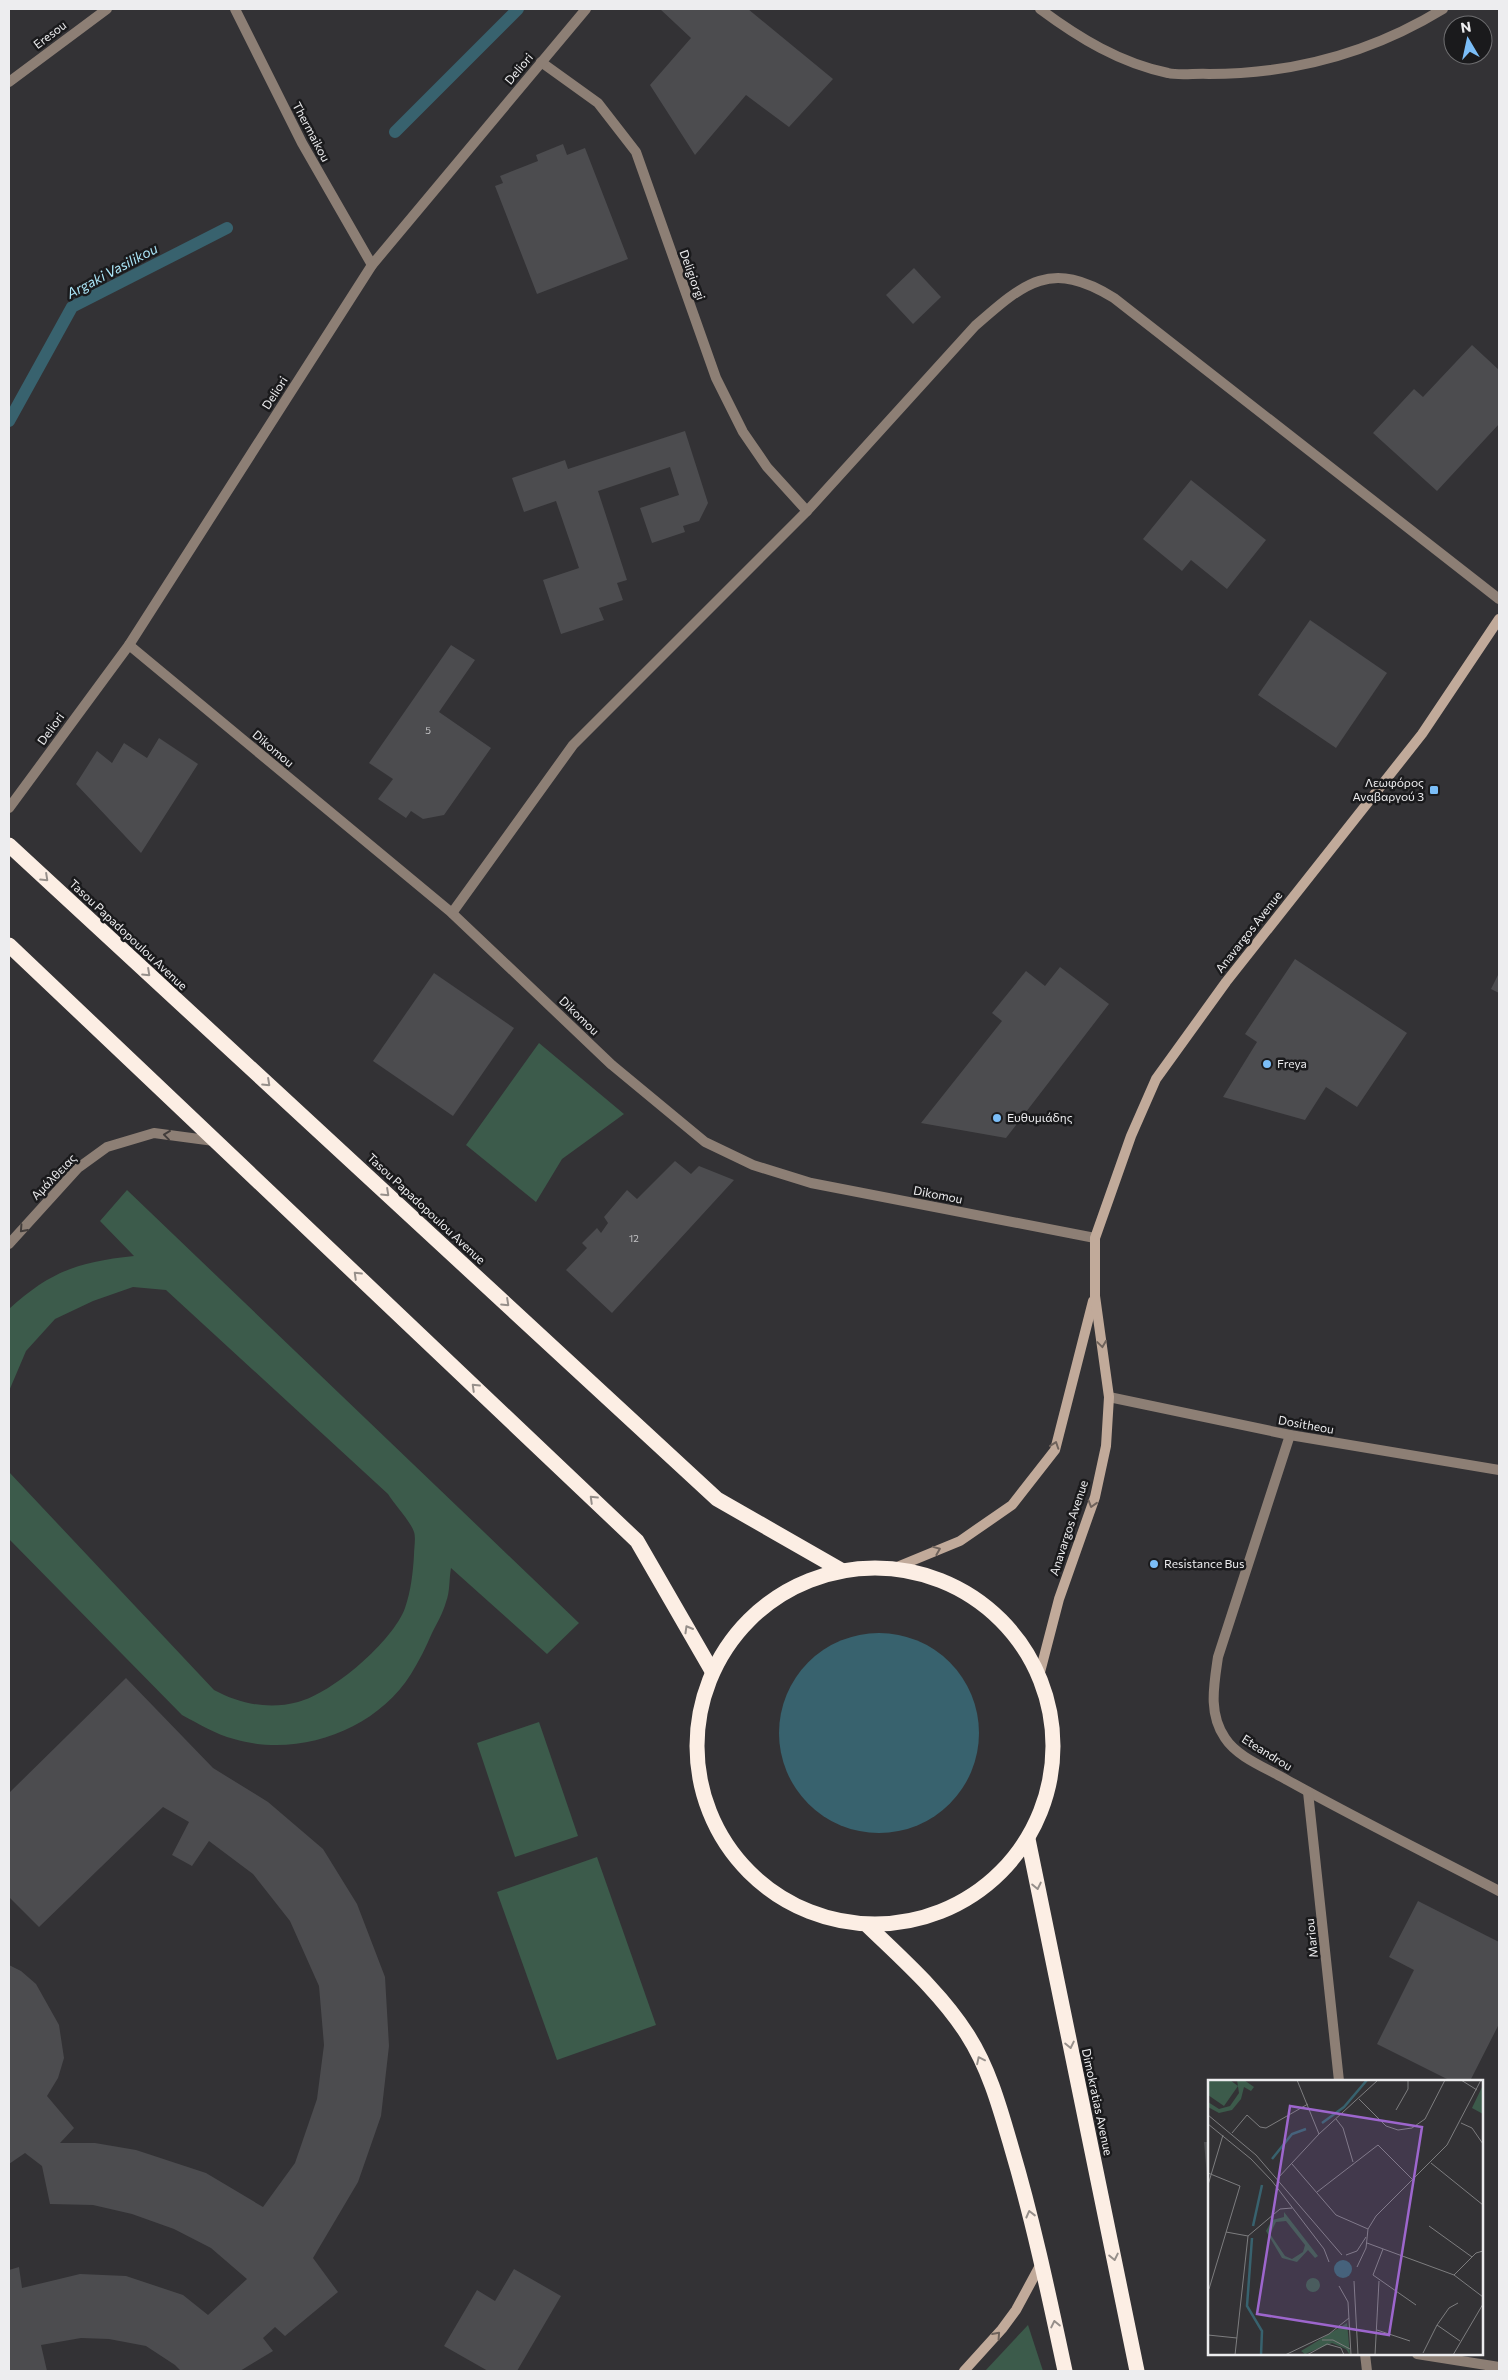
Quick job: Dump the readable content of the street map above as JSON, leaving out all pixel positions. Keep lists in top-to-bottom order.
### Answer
{
  "streets": {
    "highway": ["Tasou Papadopoulou Avenue", "Dimokratias Avenue"],
    "street": [
      "Eresou",
      "Deliori",
      "Thermaikou",
      "Deligiorgi",
      "Dikomou",
      "Anavargos Avenue",
      "Αμάλθειας",
      "Dositheou",
      "Eteandrou",
      "Mariou"
    ]
  },
  "crossings": [
    ["Deliori", "Thermaikou"],
    ["Deliori", "Deligiorgi"],
    ["Deliori", "Dikomou"],
    ["Dikomou", "Anavargos Avenue"],
    ["Anavargos Avenue", "Dositheou"],
    ["Dositheou", "Eteandrou"],
    ["Eteandrou", "Mariou"]
  ],
  "one_way": ["Αμάλθειας"],
  "water": ["Argaki Vasilikou"],
  "places": {
    "transit": ["Λεωφόρος Αναβαργού 3"],
    "other": ["Freya", "Ευθυμιάδης", "Resistance Bus"]
  },
  "house_numbers": ["5", "12"],
  "north": "top"
}
